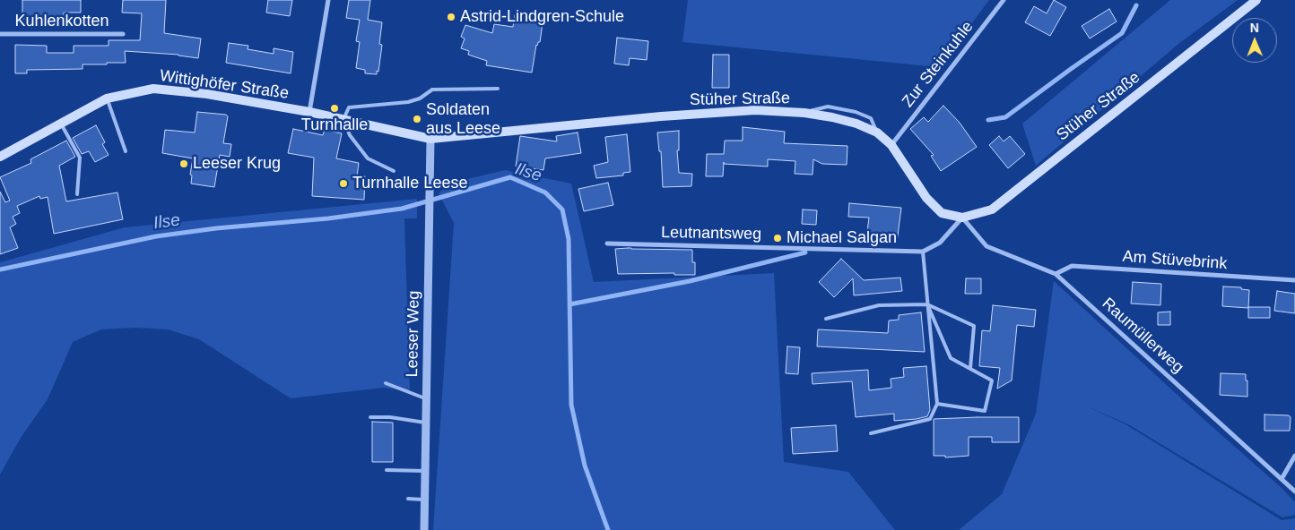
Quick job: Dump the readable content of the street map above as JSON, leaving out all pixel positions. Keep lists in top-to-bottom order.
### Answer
{
  "streets": {
    "main road": ["Wittighöfer Straße", "Stüher Straße"],
    "street": [
      "Kuhlenkotten",
      "Zur Steinkuhle",
      "Leutnantsweg",
      "Am Stüvebrink",
      "Leeser Weg",
      "Raumüllerweg"
    ]
  },
  "crossings": [
    ["Zur Steinkuhle", "Stüher Straße"],
    ["Wittighöfer Straße", "Stüher Straße"],
    ["Wittighöfer Straße", "Leeser Weg"],
    ["Stüher Straße", "Leeser Weg"],
    ["Stüher Straße", "Raumüllerweg"],
    ["Am Stüvebrink", "Raumüllerweg"]
  ],
  "water": ["Ilse"],
  "places": [
    "Astrid-Lindgren-Schule",
    "Turnhalle",
    "Soldaten aus Leese",
    "Leeser Krug",
    "Turnhalle Leese",
    "Michael Salgan"
  ],
  "north": "top"
}
